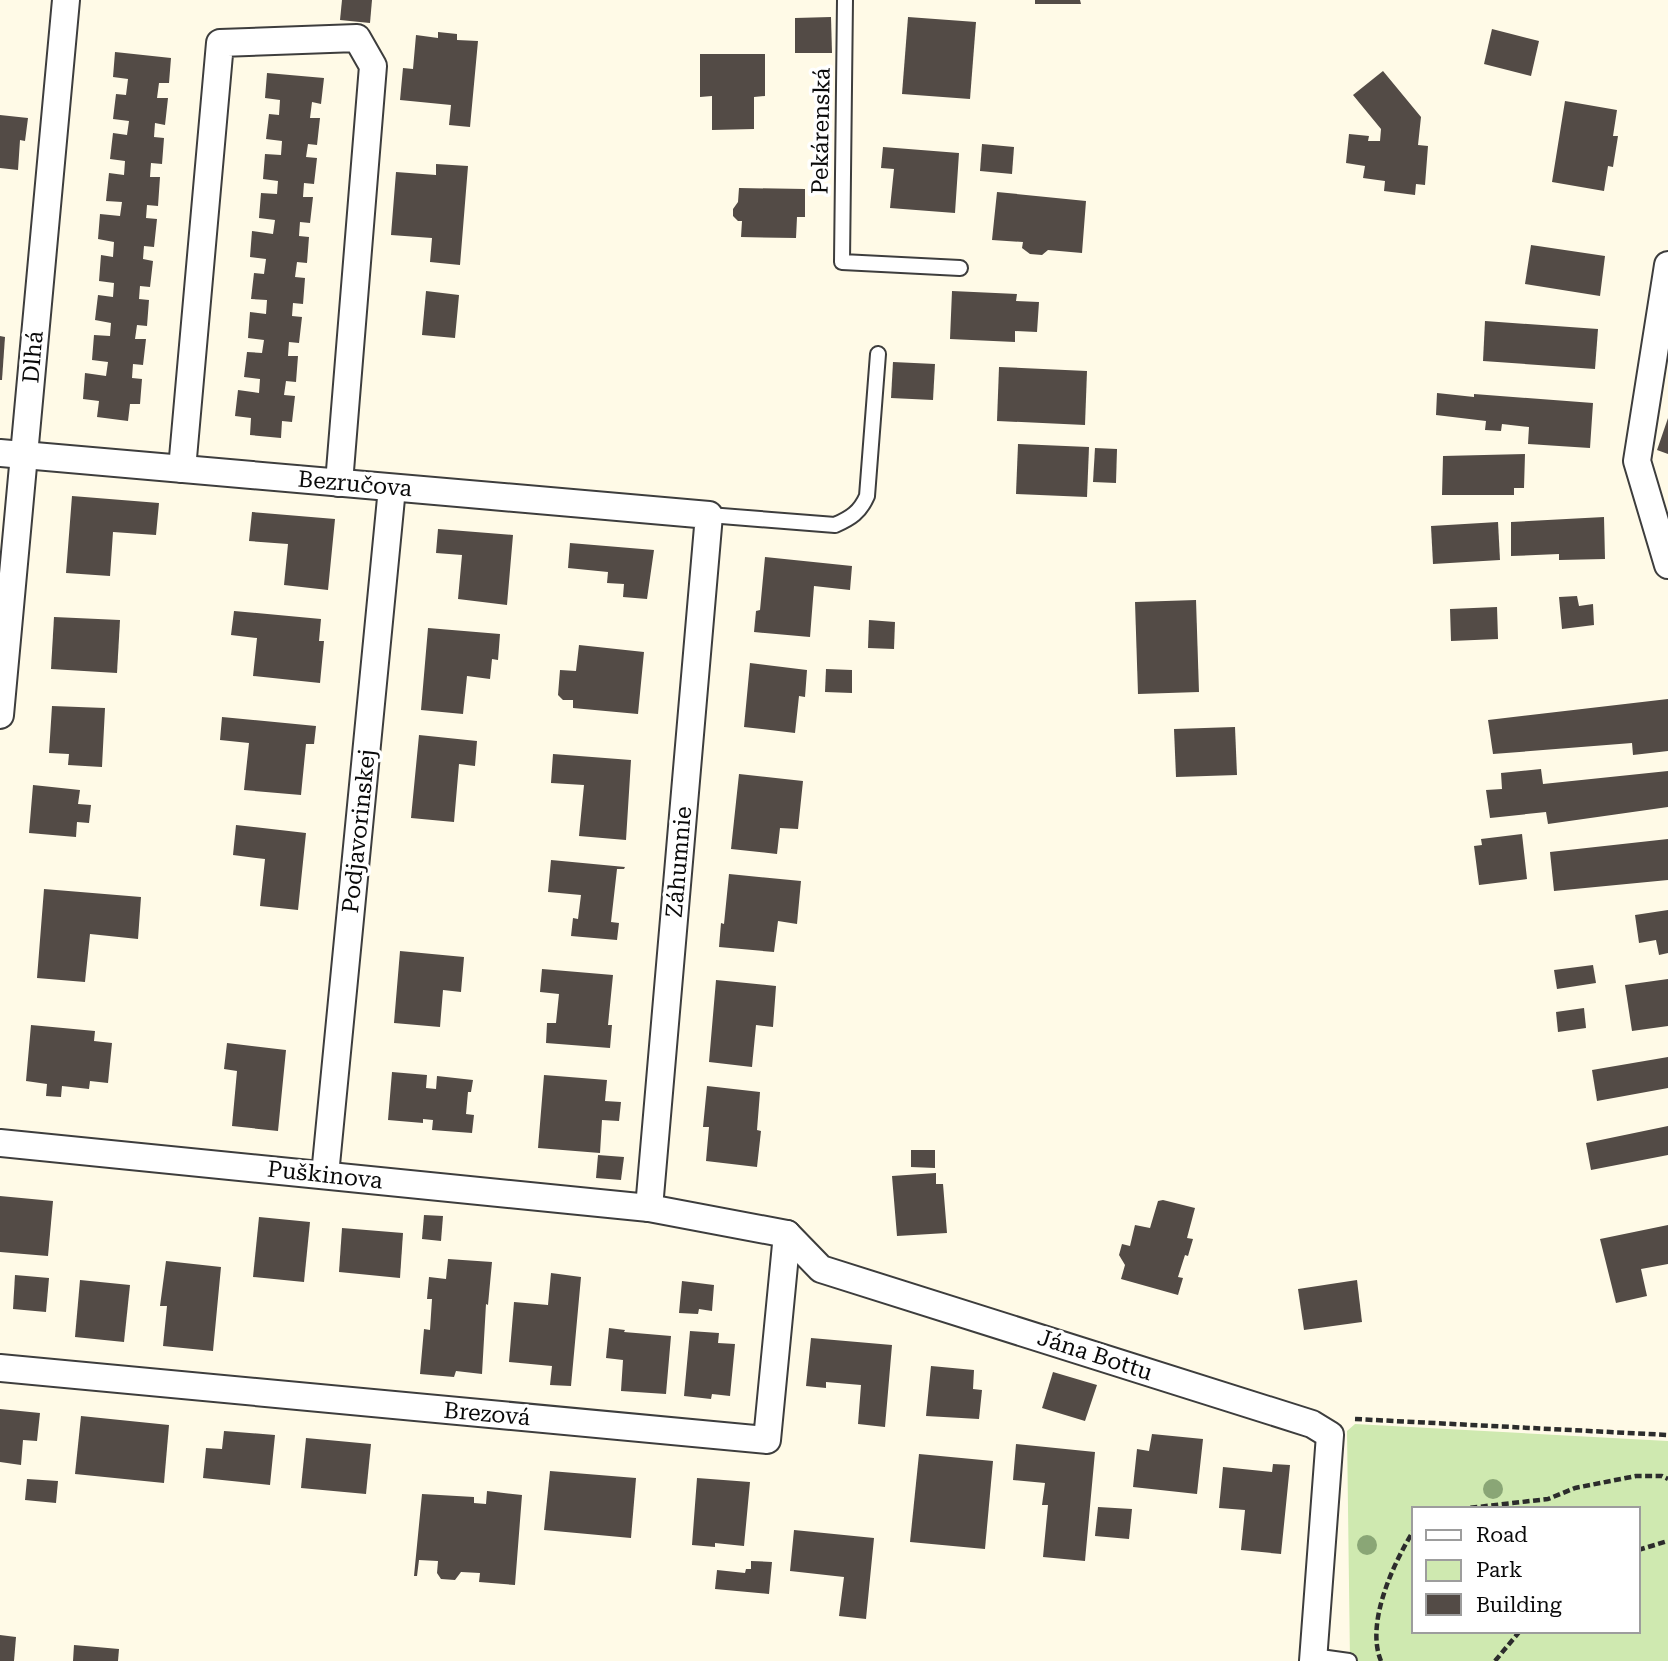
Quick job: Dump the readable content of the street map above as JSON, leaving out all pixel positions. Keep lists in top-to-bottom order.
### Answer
{
  "streets": {
    "street": [
      "Dlhá",
      "Bezručova",
      "Podjavorinskej",
      "Záhumnie",
      "Puškinova",
      "Jána Bottu",
      "Brezová"
    ],
    "lane": ["Pekárenská"]
  },
  "crossings": [
    ["Dlhá", "Bezručova"],
    ["Bezručova", "Podjavorinskej"],
    ["Bezručova", "Záhumnie"],
    ["Podjavorinskej", "Puškinova"],
    ["Záhumnie", "Puškinova"],
    ["Jána Bottu", "Brezová"]
  ],
  "legend": ["Road", "Park", "Building"]
}
